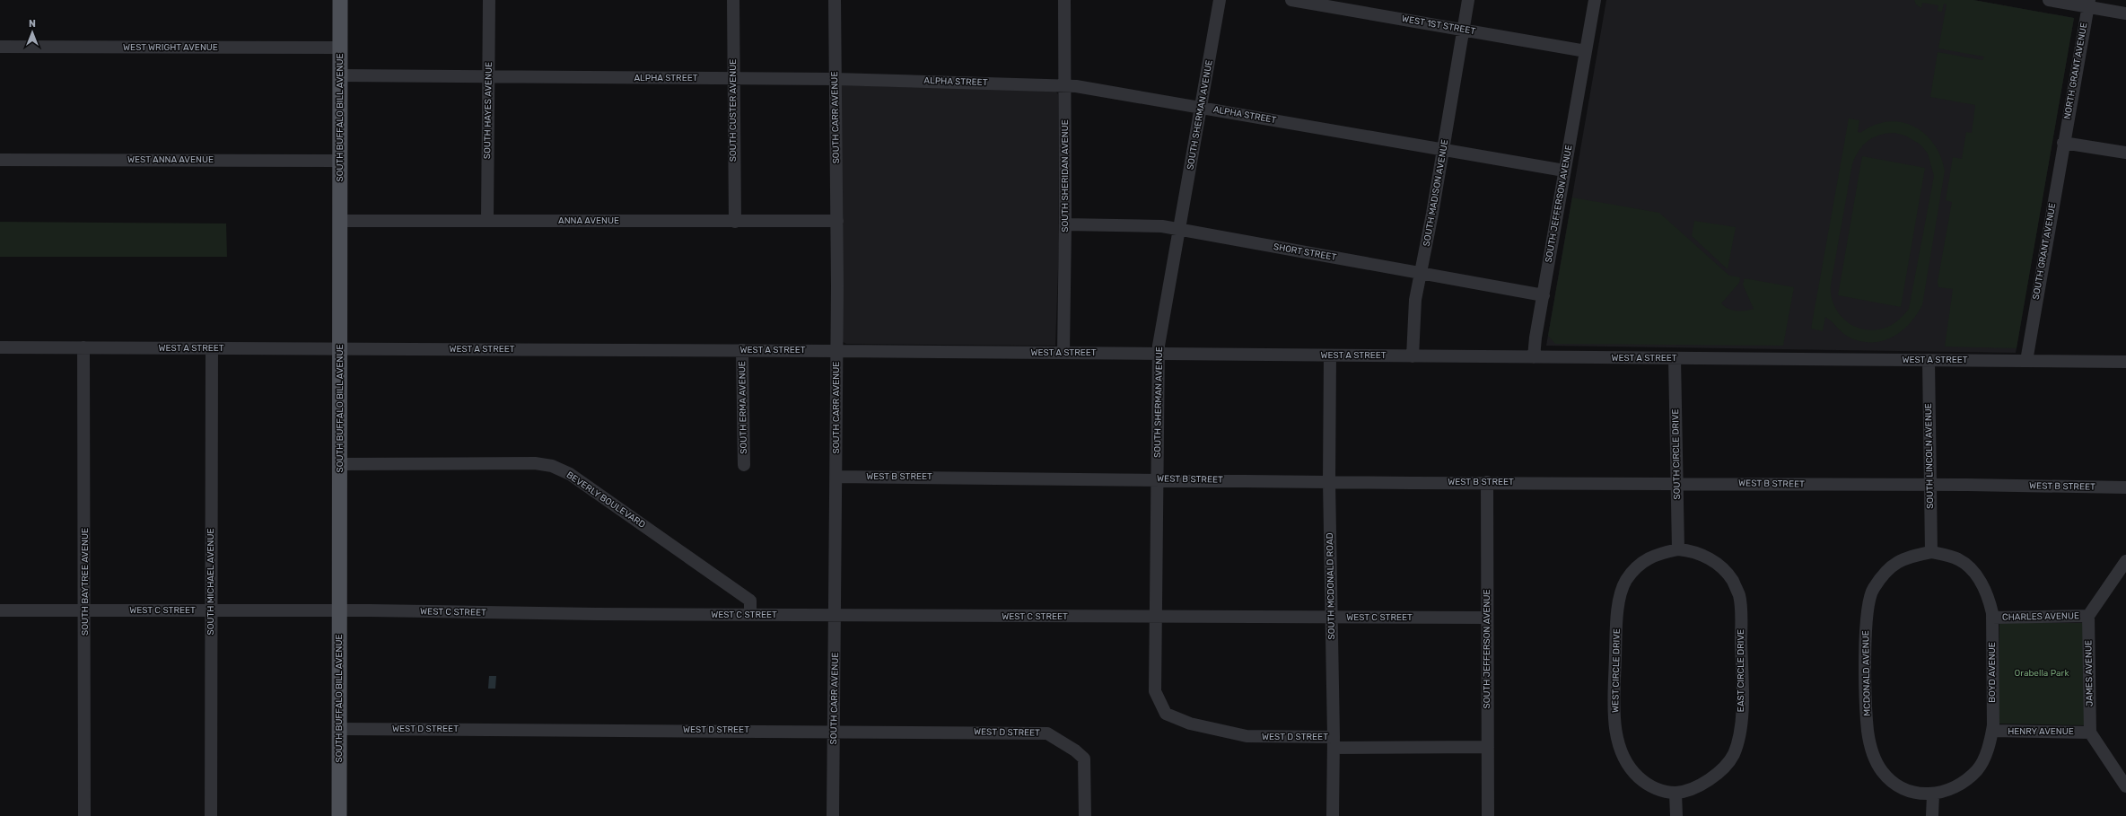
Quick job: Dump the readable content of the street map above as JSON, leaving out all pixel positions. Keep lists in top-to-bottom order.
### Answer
{
  "streets": {
    "main road": ["SOUTH BUFFALO BILL AVENUE"],
    "street": [
      "WEST 1ST STREET",
      "WEST WRIGHT AVENUE",
      "NORTH GRANT AVENUE",
      "ALPHA STREET",
      "SOUTH HAYES AVENUE",
      "SOUTH CUSTER AVENUE",
      "SOUTH SHERMAN AVENUE",
      "SOUTH CARR AVENUE",
      "WEST ANNA AVENUE",
      "SOUTH SHERIDAN AVENUE",
      "SOUTH MADISON AVENUE",
      "SOUTH JEFFERSON AVENUE",
      "ANNA AVENUE",
      "SOUTH GRANT AVENUE",
      "SHORT STREET",
      "WEST A STREET",
      "SOUTH ERMA AVENUE",
      "SOUTH CIRCLE DRIVE",
      "SOUTH LINCOLN AVENUE",
      "WEST B STREET",
      "BEVERLY BOULEVARD",
      "SOUTH BAYTREE AVENUE",
      "SOUTH MICHAEL AVENUE",
      "SOUTH MCDONALD ROAD",
      "WEST C STREET",
      "CHARLES AVENUE",
      "WEST CIRCLE DRIVE",
      "EAST CIRCLE DRIVE",
      "BOYD AVENUE",
      "MCDONALD AVENUE",
      "JAMES AVENUE",
      "WEST D STREET",
      "HENRY AVENUE"
    ]
  },
  "crossings": [
    ["WEST 1ST STREET", "SOUTH MADISON AVENUE"],
    ["WEST 1ST STREET", "SOUTH JEFFERSON AVENUE"],
    ["WEST WRIGHT AVENUE", "SOUTH BUFFALO BILL AVENUE"],
    ["NORTH GRANT AVENUE", "SOUTH GRANT AVENUE"],
    ["ALPHA STREET", "SOUTH HAYES AVENUE"],
    ["ALPHA STREET", "SOUTH CUSTER AVENUE"],
    ["ALPHA STREET", "SOUTH SHERMAN AVENUE"],
    ["ALPHA STREET", "SOUTH BUFFALO BILL AVENUE"],
    ["ALPHA STREET", "SOUTH CARR AVENUE"],
    ["ALPHA STREET", "SOUTH SHERIDAN AVENUE"],
    ["ALPHA STREET", "SOUTH MADISON AVENUE"],
    ["ALPHA STREET", "SOUTH JEFFERSON AVENUE"],
    ["SOUTH HAYES AVENUE", "ANNA AVENUE"],
    ["SOUTH CUSTER AVENUE", "ANNA AVENUE"],
    ["SOUTH SHERMAN AVENUE", "SHORT STREET"],
    ["SOUTH SHERMAN AVENUE", "WEST A STREET"],
    ["SOUTH SHERMAN AVENUE", "WEST B STREET"],
    ["SOUTH SHERMAN AVENUE", "WEST C STREET"],
    ["SOUTH SHERMAN AVENUE", "WEST D STREET"],
    ["SOUTH BUFFALO BILL AVENUE", "WEST ANNA AVENUE"],
    ["SOUTH BUFFALO BILL AVENUE", "ANNA AVENUE"],
    ["SOUTH BUFFALO BILL AVENUE", "WEST A STREET"],
    ["SOUTH BUFFALO BILL AVENUE", "BEVERLY BOULEVARD"],
    ["SOUTH BUFFALO BILL AVENUE", "WEST C STREET"],
    ["SOUTH BUFFALO BILL AVENUE", "WEST D STREET"],
    ["SOUTH CARR AVENUE", "ANNA AVENUE"],
    ["SOUTH CARR AVENUE", "WEST A STREET"],
    ["SOUTH CARR AVENUE", "WEST B STREET"],
    ["SOUTH CARR AVENUE", "WEST C STREET"],
    ["SOUTH CARR AVENUE", "WEST D STREET"],
    ["SOUTH SHERIDAN AVENUE", "SHORT STREET"],
    ["SOUTH SHERIDAN AVENUE", "WEST A STREET"],
    ["SOUTH MADISON AVENUE", "SHORT STREET"],
    ["SOUTH MADISON AVENUE", "WEST A STREET"],
    ["SOUTH JEFFERSON AVENUE", "SHORT STREET"],
    ["SOUTH JEFFERSON AVENUE", "WEST A STREET"],
    ["SOUTH JEFFERSON AVENUE", "WEST B STREET"],
    ["SOUTH JEFFERSON AVENUE", "WEST C STREET"],
    ["SOUTH JEFFERSON AVENUE", "WEST D STREET"],
    ["SOUTH GRANT AVENUE", "WEST A STREET"],
    ["WEST A STREET", "SOUTH ERMA AVENUE"],
    ["WEST A STREET", "SOUTH CIRCLE DRIVE"],
    ["WEST A STREET", "SOUTH LINCOLN AVENUE"],
    ["WEST A STREET", "SOUTH BAYTREE AVENUE"],
    ["WEST A STREET", "SOUTH MICHAEL AVENUE"],
    ["WEST A STREET", "SOUTH MCDONALD ROAD"],
    ["SOUTH CIRCLE DRIVE", "WEST B STREET"],
    ["SOUTH CIRCLE DRIVE", "WEST CIRCLE DRIVE"],
    ["SOUTH CIRCLE DRIVE", "EAST CIRCLE DRIVE"],
    ["SOUTH LINCOLN AVENUE", "WEST B STREET"],
    ["SOUTH LINCOLN AVENUE", "BOYD AVENUE"],
    ["SOUTH LINCOLN AVENUE", "MCDONALD AVENUE"],
    ["WEST B STREET", "SOUTH MCDONALD ROAD"],
    ["BEVERLY BOULEVARD", "WEST C STREET"],
    ["SOUTH BAYTREE AVENUE", "WEST C STREET"],
    ["SOUTH MICHAEL AVENUE", "WEST C STREET"],
    ["SOUTH MCDONALD ROAD", "WEST C STREET"],
    ["SOUTH MCDONALD ROAD", "WEST D STREET"],
    ["CHARLES AVENUE", "BOYD AVENUE"],
    ["CHARLES AVENUE", "JAMES AVENUE"],
    ["WEST CIRCLE DRIVE", "EAST CIRCLE DRIVE"],
    ["BOYD AVENUE", "MCDONALD AVENUE"],
    ["BOYD AVENUE", "HENRY AVENUE"],
    ["JAMES AVENUE", "HENRY AVENUE"]
  ],
  "parks": ["Orabella Park"],
  "north": "top"
}
